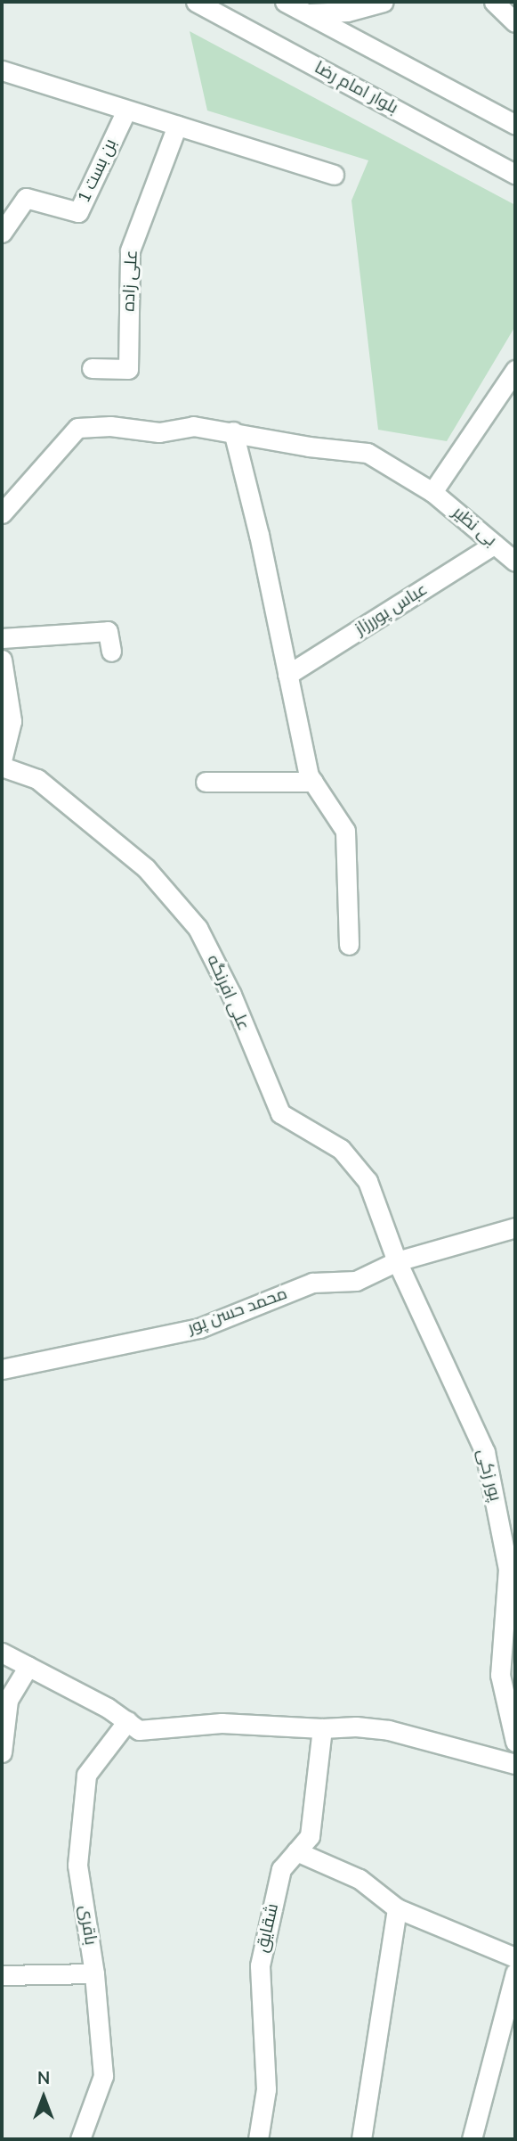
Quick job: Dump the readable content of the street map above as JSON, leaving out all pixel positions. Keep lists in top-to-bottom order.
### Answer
{
  "streets": {
    "street": [
      "بلوار امام رضا",
      "بن بست 1",
      "علی زاده",
      "بی نظیر",
      "عباس پوررزاز",
      "علی افرنگه",
      "محمد حسن پور",
      "پور زکی",
      "باقری",
      "شقایق"
    ]
  },
  "crossings": [
    ["بی نظیر", "عباس پوررزاز"],
    ["علی افرنگه", "محمد حسن پور"],
    ["علی افرنگه", "پور زکی"],
    ["محمد حسن پور", "پور زکی"]
  ],
  "north": "top"
}
